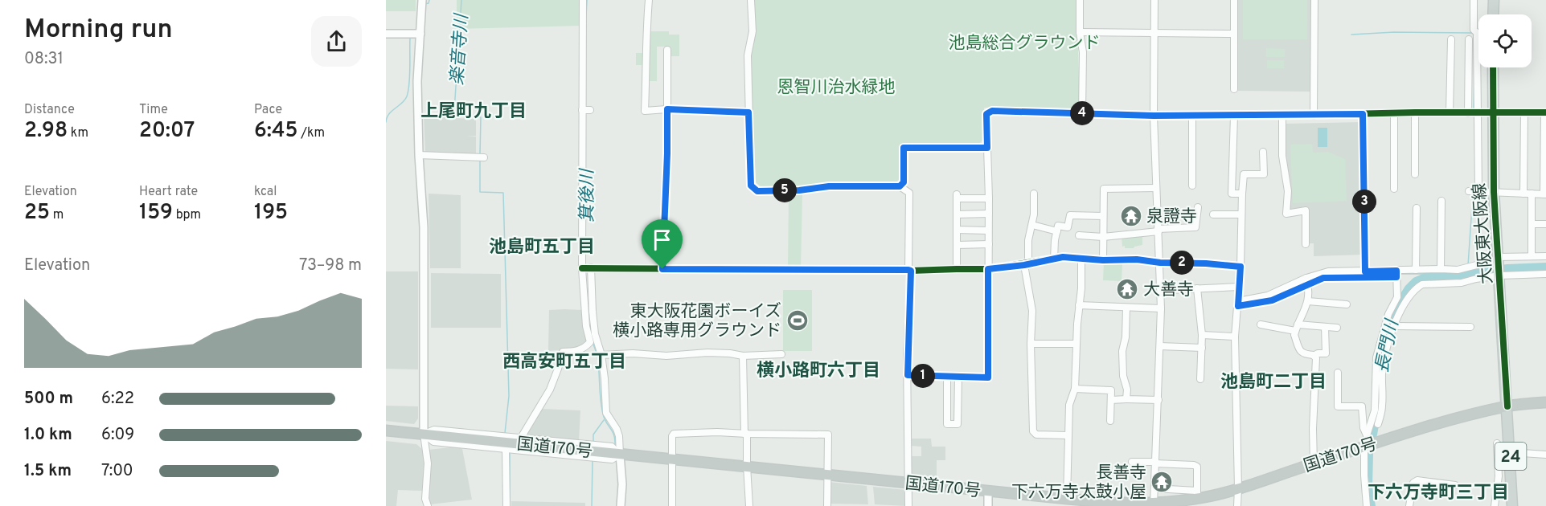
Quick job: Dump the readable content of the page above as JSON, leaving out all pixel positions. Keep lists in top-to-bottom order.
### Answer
{
  "streets": {
    "highway": ["国道170号"],
    "main road": ["大阪東大阪線", "24"]
  },
  "crossings": [
    ["大阪東大阪線", "国道170号"]
  ],
  "districts": [
    "上尾町九丁目",
    "池島町五丁目",
    "西高安町五丁目",
    "横小路町六丁目",
    "池島町二丁目",
    "下六万寺町三丁目"
  ],
  "water": ["楽音寺川", "箕後川", "長門川"],
  "parks": ["池島総合グラウンド", "恩智川治水緑地"],
  "places": {
    "temple": ["泉證寺", "大善寺", "長善寺 下六万寺太鼓小屋"],
    "sports": ["東大阪花園ボーイズ 横小路専用グラウンド"]
  },
  "page": {
    "heading": ["Morning run", "08:31"],
    "stats": [
      ["Distance", "2.98 km"],
      ["Time", "20:07"],
      ["Pace", "6:45 /km"],
      ["Elevation", "25 m"],
      ["Heart rate", "159 bpm"],
      ["kcal", "195"]
    ],
    "pins": [
      "4",
      "5",
      "3",
      "2",
      "1"
    ],
    "chart": ["Elevation", "73–98 m"],
    "list": [
      {
        "name": "500 m",
        "note": "6:22"
      },
      {
        "name": "1.0 km",
        "note": "6:09"
      },
      {
        "name": "1.5 km",
        "note": "7:00"
      }
    ]
  }
}
